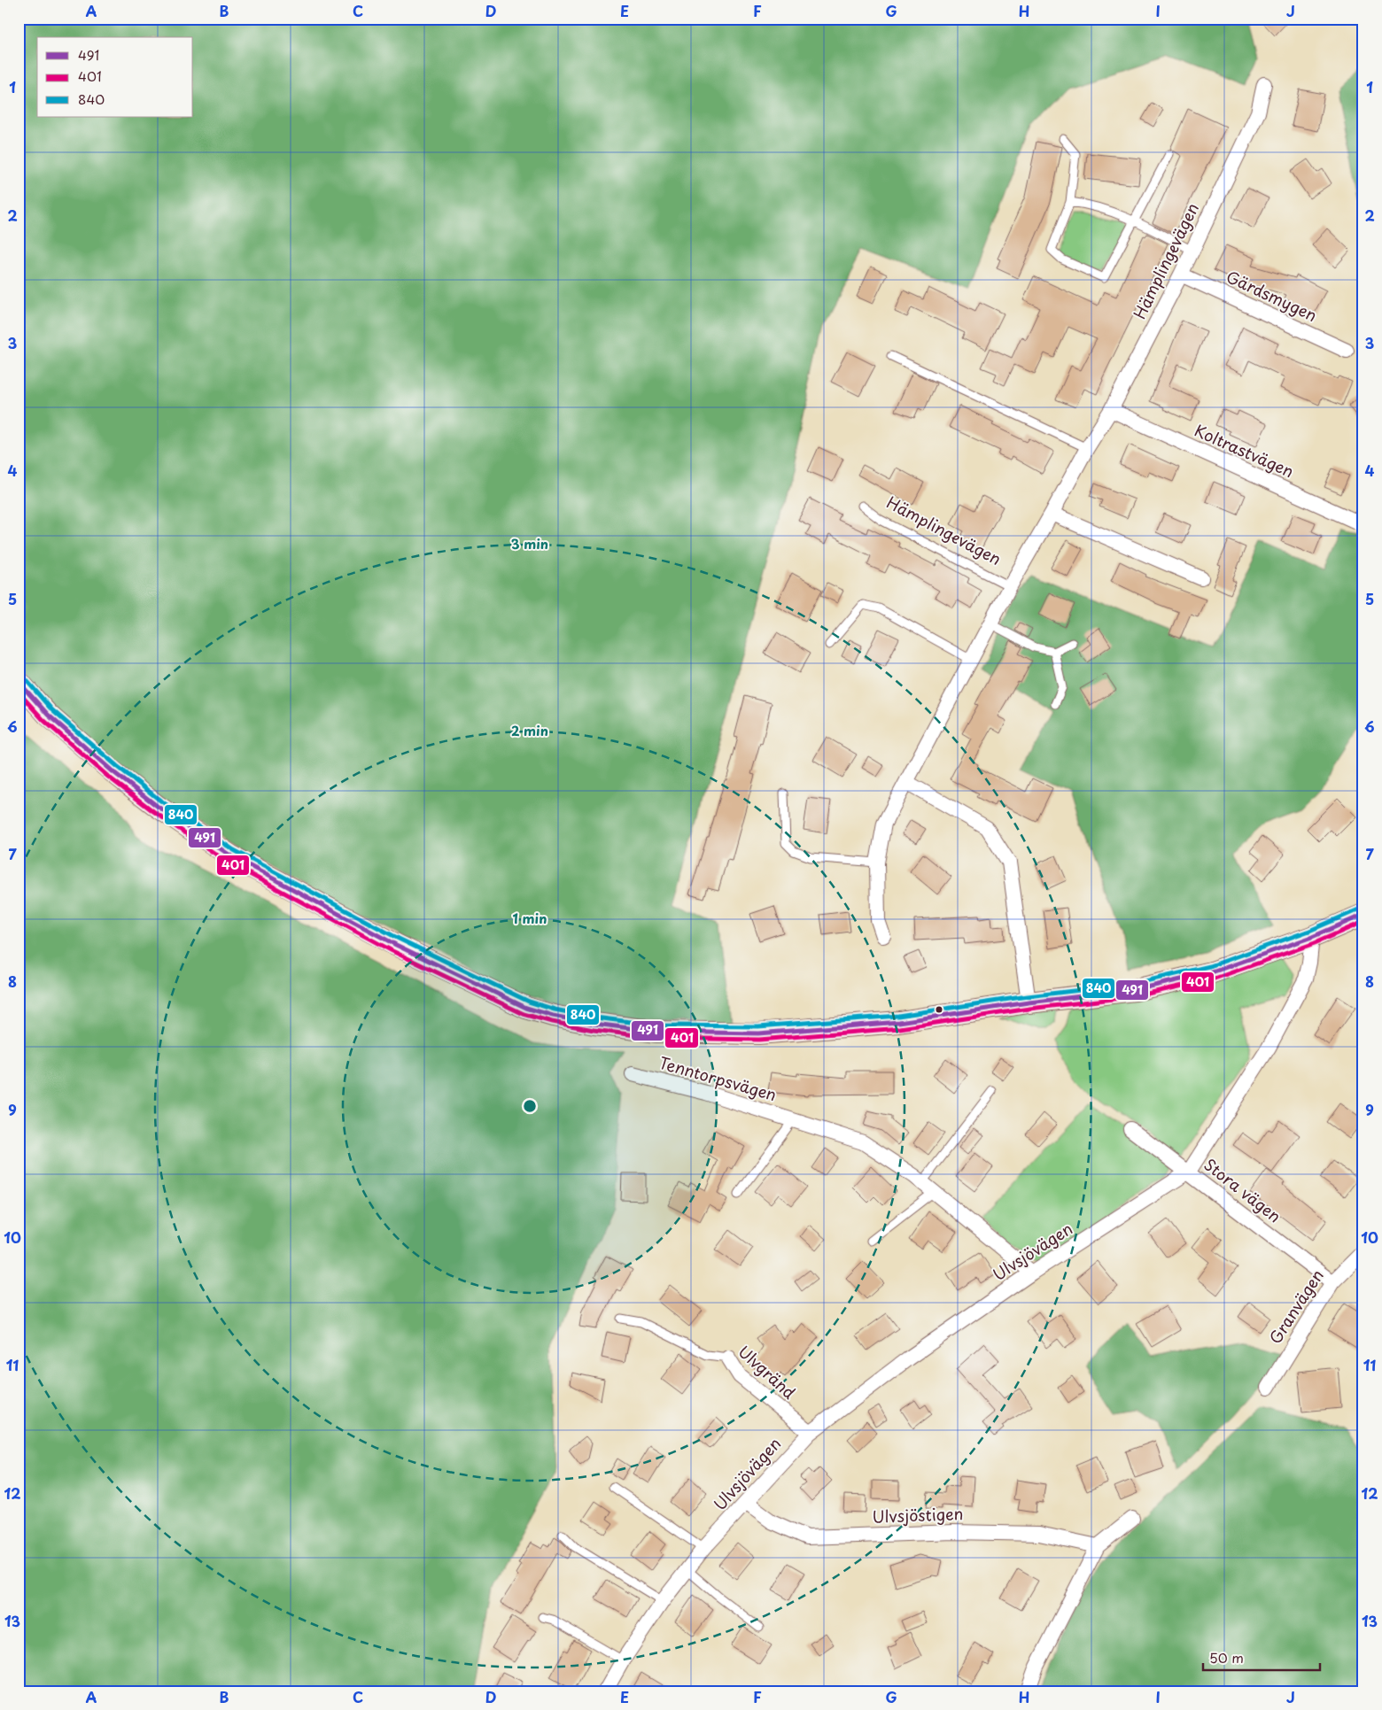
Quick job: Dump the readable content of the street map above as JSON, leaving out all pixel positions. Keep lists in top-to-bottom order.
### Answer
{
  "streets": {
    "street": [
      "Hämplingevägen",
      "Gärdsmygen",
      "Koltrastvägen",
      "Tenntorpsvägen",
      "Stora vägen",
      "Ulvsjövägen",
      "Granvägen",
      "Ulvgränd",
      "Ulvsjöstigen"
    ]
  },
  "crossings": [
    ["Hämplingevägen", "Gärdsmygen"],
    ["Hämplingevägen", "Koltrastvägen"],
    ["Tenntorpsvägen", "Ulvsjövägen"],
    ["Stora vägen", "Ulvsjövägen"],
    ["Stora vägen", "Granvägen"],
    ["Ulvsjövägen", "Ulvgränd"],
    ["Ulvsjövägen", "Ulvsjöstigen"]
  ],
  "lines": ["transit line 840", "transit line 491", "transit line 401"],
  "legend": ["491", "401", "840"],
  "scale_bar": "50 m",
  "grid": {
    "columns": [
      "A",
      "B",
      "C",
      "D",
      "E",
      "F",
      "G",
      "H",
      "I",
      "J"
    ],
    "rows": [
      "1",
      "2",
      "3",
      "4",
      "5",
      "6",
      "7",
      "8",
      "9",
      "10",
      "11",
      "12",
      "13"
    ]
  },
  "rings": ["3 min", "2 min", "1 min"]
}
